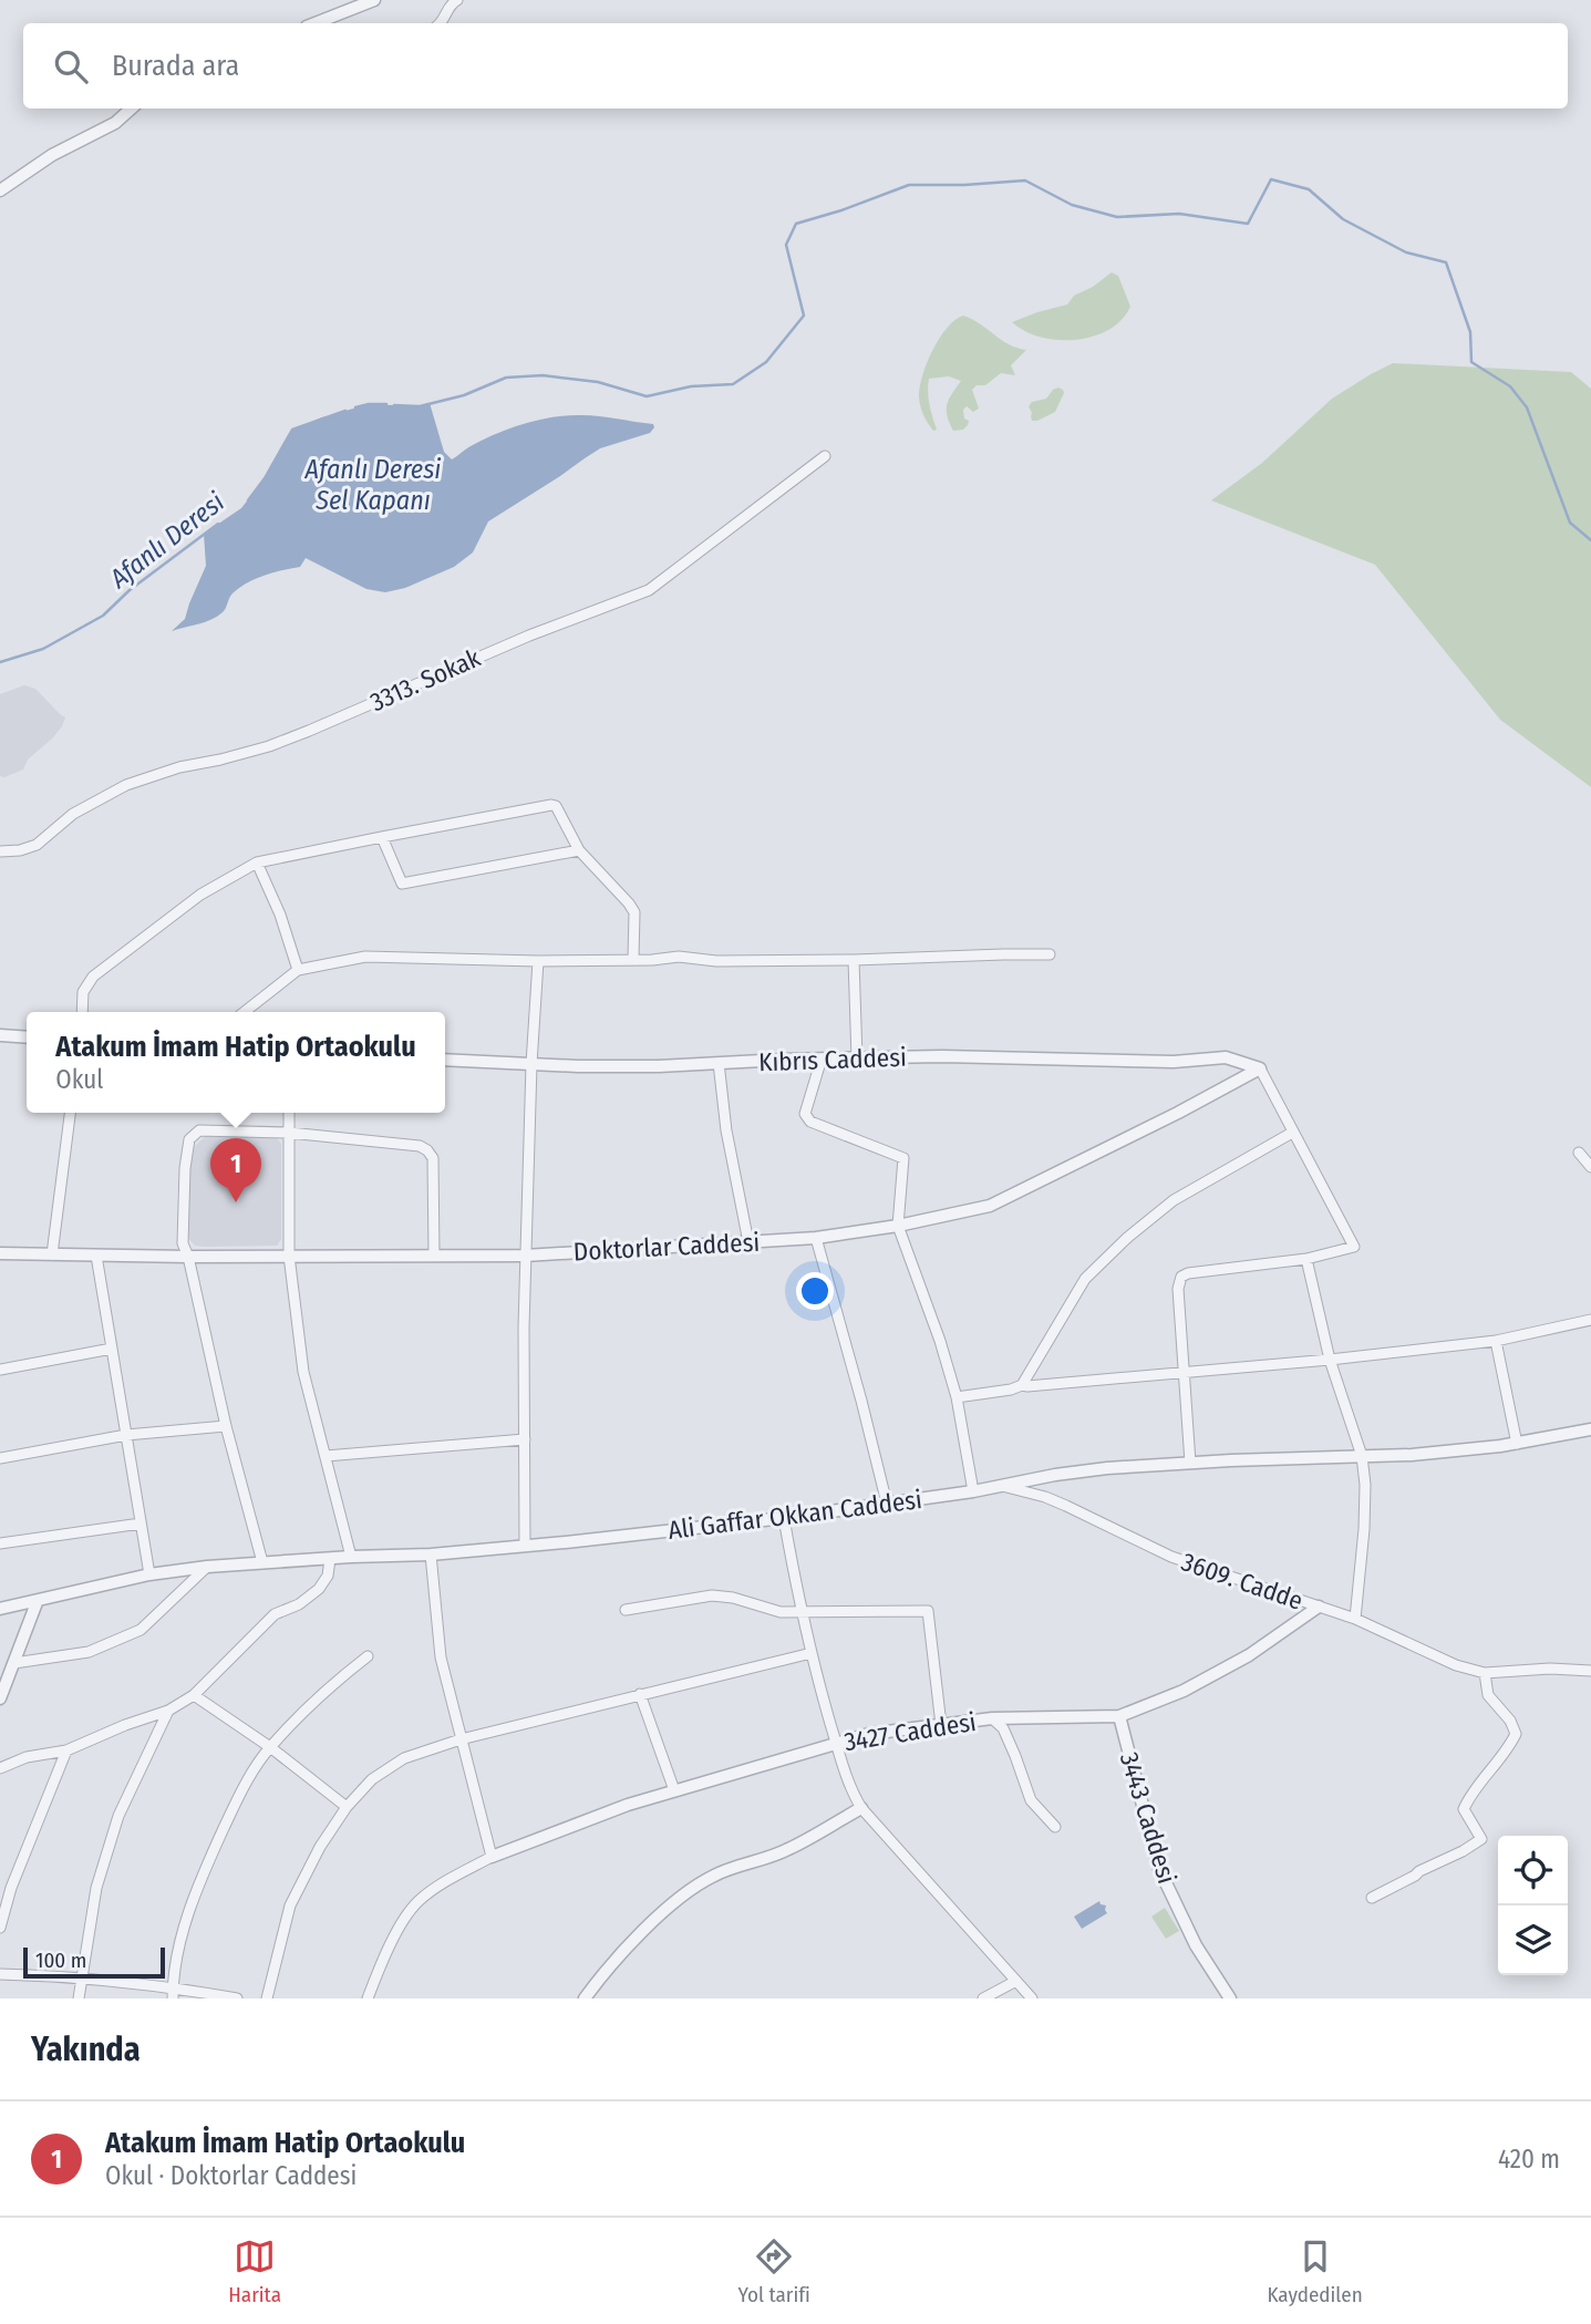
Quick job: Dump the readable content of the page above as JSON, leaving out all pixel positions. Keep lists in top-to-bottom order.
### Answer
{
  "streets": {
    "street": [
      "3313. Sokak",
      "Kıbrıs Caddesi",
      "Doktorlar Caddesi",
      "Ali Gaffar Okkan Caddesi",
      "3609. Cadde",
      "3427 Caddesi",
      "3443 Caddesi"
    ]
  },
  "crossings": [
    ["Kıbrıs Caddesi", "Doktorlar Caddesi"],
    ["Ali Gaffar Okkan Caddesi", "3609. Cadde"],
    ["3609. Cadde", "3427 Caddesi"],
    ["3427 Caddesi", "3443 Caddesi"]
  ],
  "water": ["Afanlı Deresi Sel Kapanı", "Afanlı Deresi"],
  "scale_bar": "100 m",
  "page": {
    "search": "Burada ara",
    "popup": ["Atakum İmam Hatip Ortaokulu", "Okul"],
    "pins": "1",
    "scale": "100 m",
    "heading": "Yakında",
    "list": [
      {
        "mark": "1",
        "name": "Atakum İmam Hatip Ortaokulu",
        "note": "Okul · Doktorlar Caddesi",
        "value": "420 m"
      }
    ],
    "nav": ["Harita", "Yol tarifi", "Kaydedilen"]
  }
}
